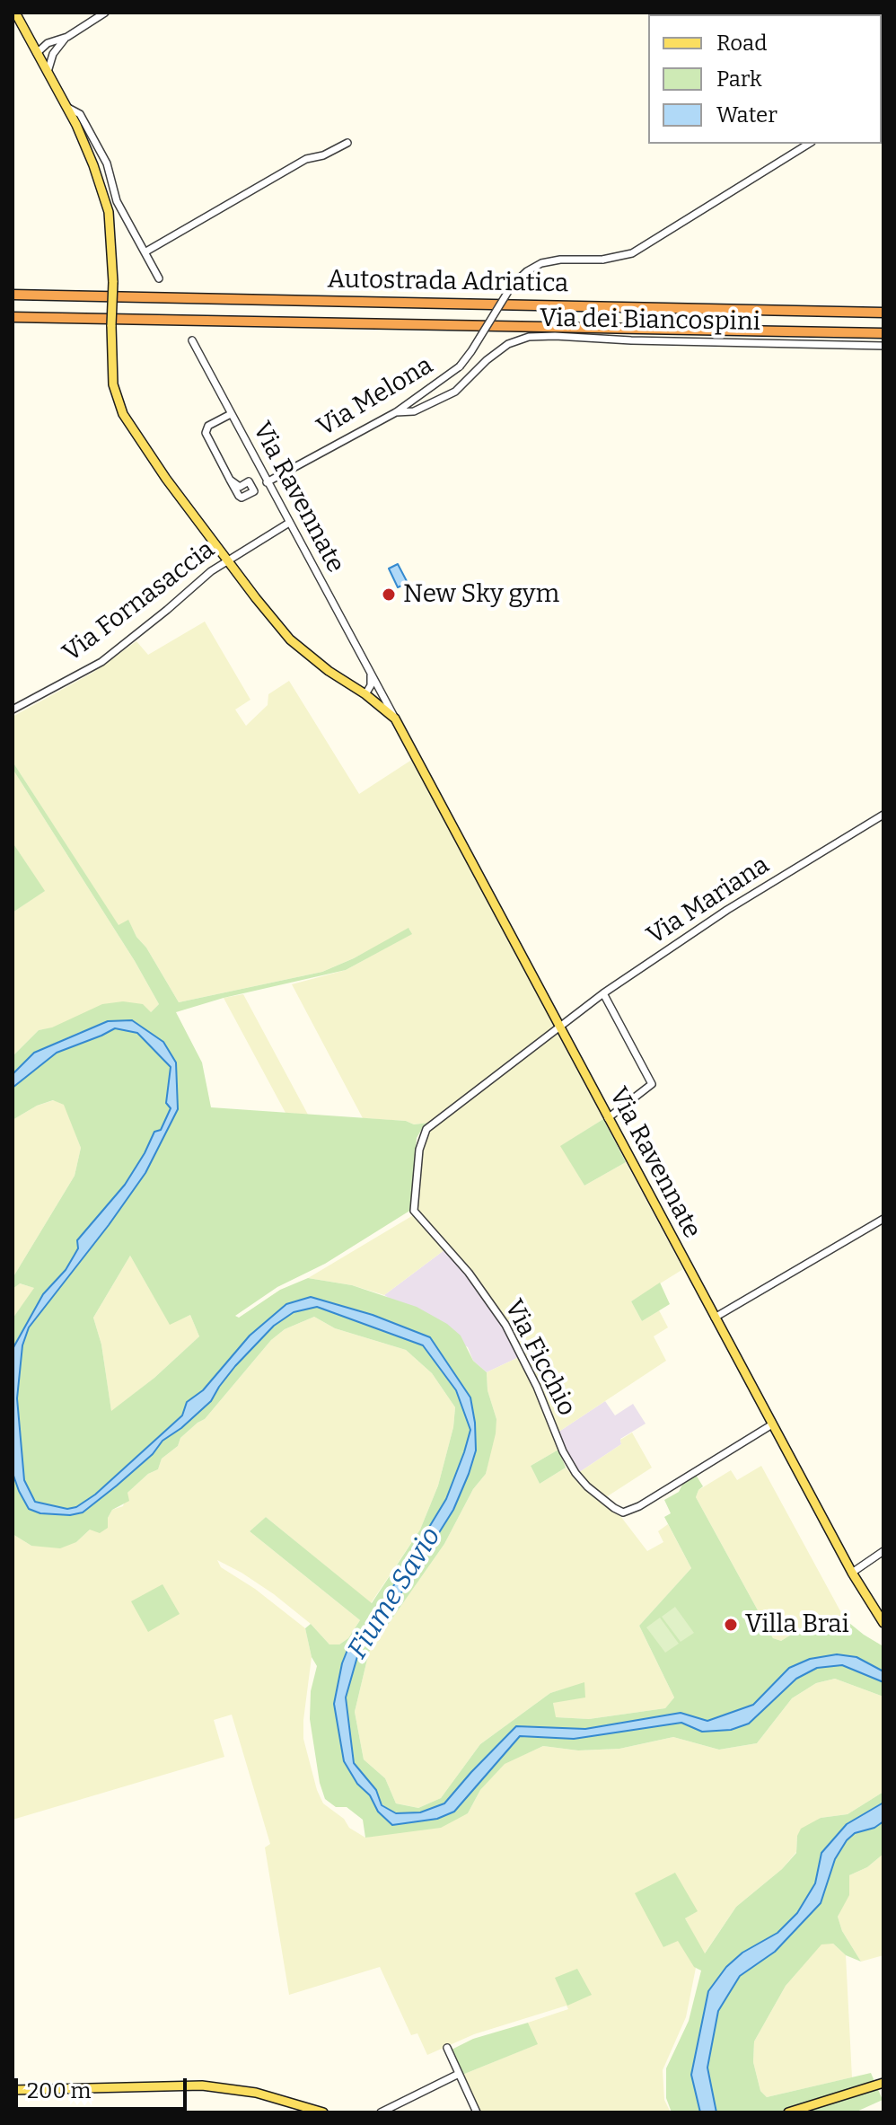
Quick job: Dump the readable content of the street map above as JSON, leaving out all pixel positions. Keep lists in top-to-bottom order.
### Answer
{
  "streets": {
    "highway": ["Autostrada Adriatica"],
    "main road": ["Via Ravennate"],
    "street": [
      "Via dei Biancospini",
      "Via Melona",
      "Via Fornasaccia",
      "Via Mariana",
      "Via Ficchio"
    ]
  },
  "crossings": [
    ["Via dei Biancospini", "Via Melona"],
    ["Via Melona", "Via Ravennate"],
    ["Via Ravennate", "Via Fornasaccia"],
    ["Via Ravennate", "Via Mariana"],
    ["Via Ravennate", "Via Ficchio"],
    ["Via Mariana", "Via Ficchio"]
  ],
  "water": ["Fiume Savio"],
  "places": ["New Sky gym", "Villa Brai"],
  "legend": ["Road", "Park", "Water"],
  "scale_bar": "200 m"
}
